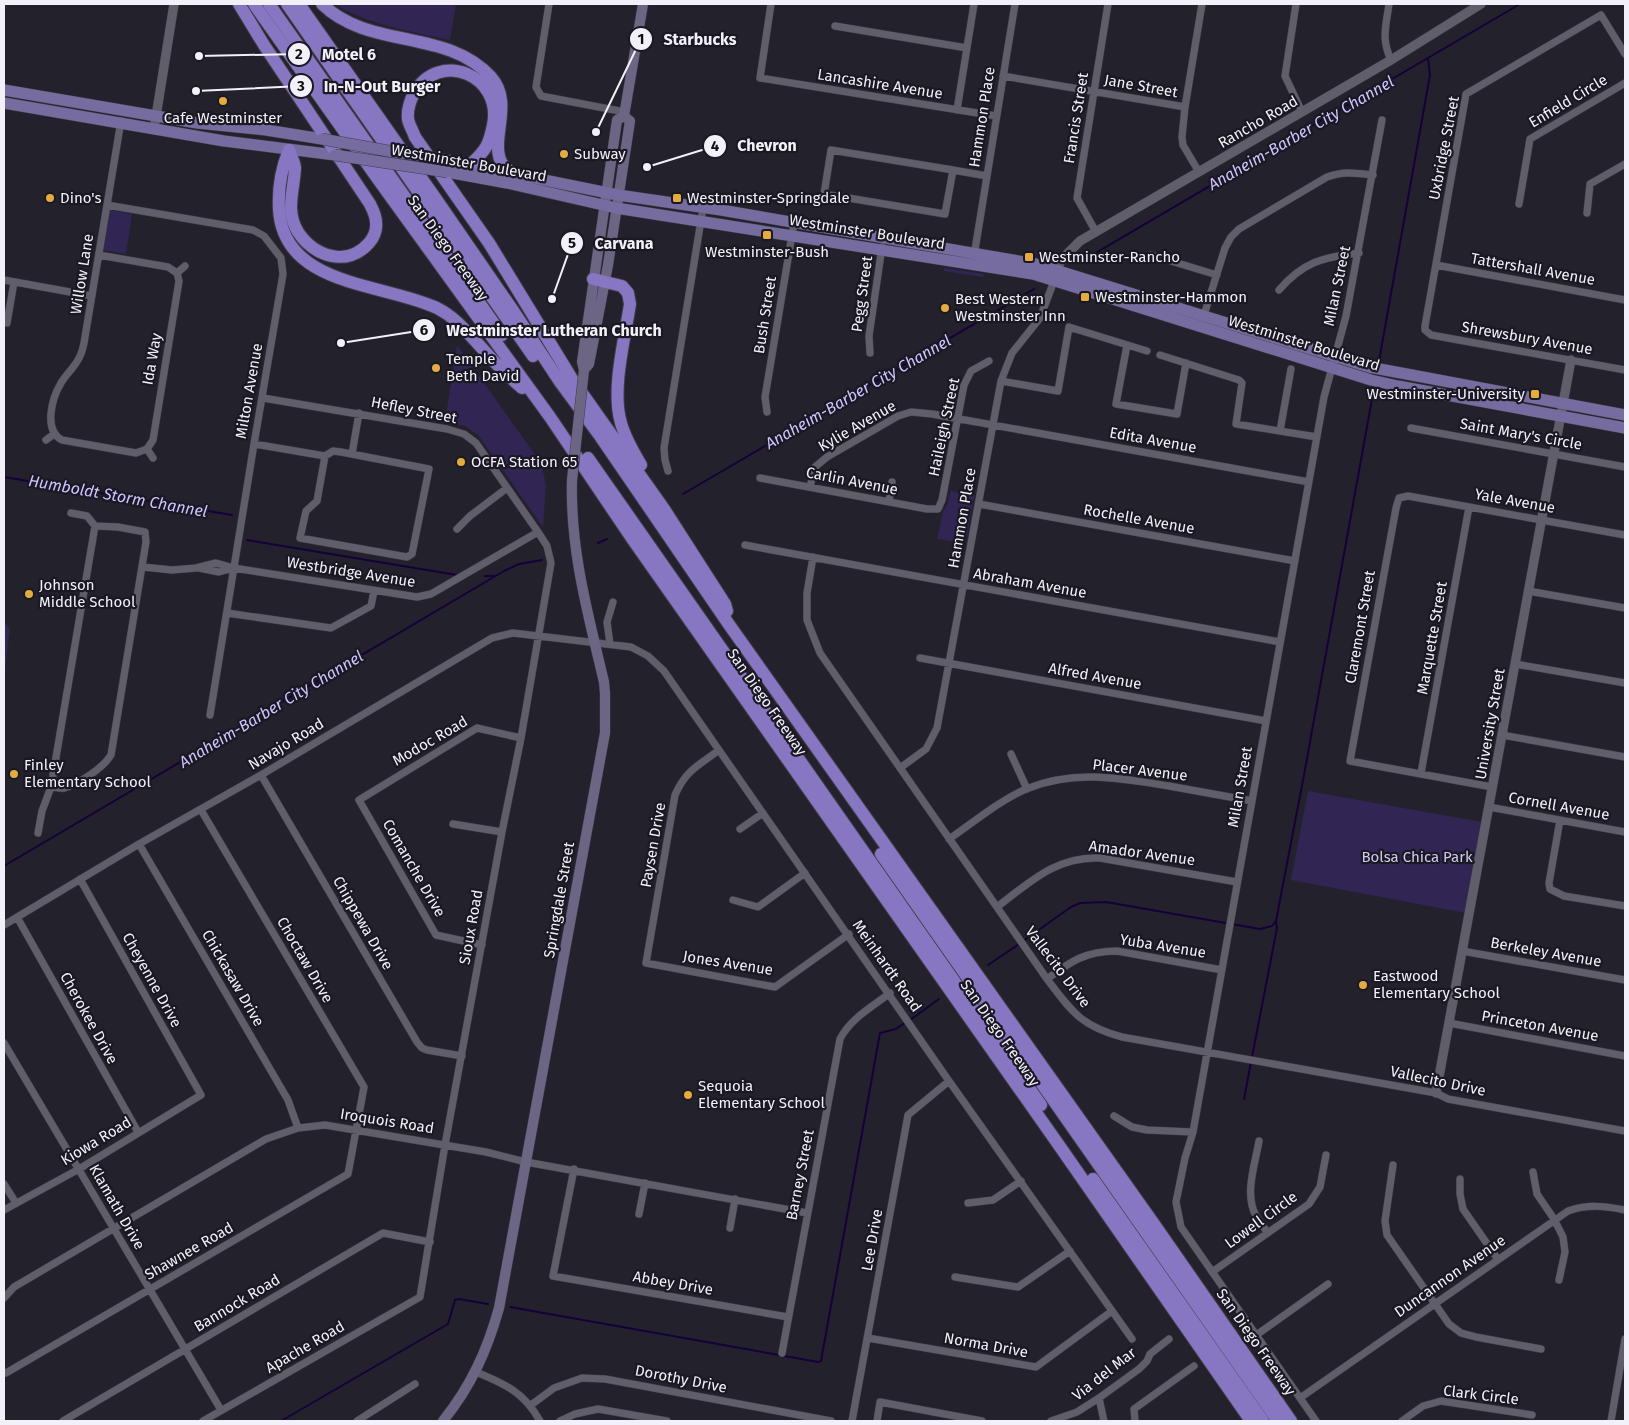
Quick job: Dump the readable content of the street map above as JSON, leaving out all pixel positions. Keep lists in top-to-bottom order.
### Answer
{
  "streets": {
    "highway": ["San Diego Freeway"],
    "main road": ["Westminster Boulevard", "Springdale Street"],
    "street": [
      "Lancashire Avenue",
      "Jane Street",
      "Enfield Circle",
      "Hammon Place",
      "Francis Street",
      "Rancho Road",
      "Uxbridge Street",
      "Tattershall Avenue",
      "Willow Lane",
      "Milan Street",
      "Pegg Street",
      "Bush Street",
      "Shrewsbury Avenue",
      "Ida Way",
      "Milton Avenue",
      "Hefley Street",
      "Kylie Avenue",
      "Haileigh Street",
      "Saint Mary's Circle",
      "Edita Avenue",
      "Carlin Avenue",
      "Yale Avenue",
      "Rochelle Avenue",
      "Westbridge Avenue",
      "Abraham Avenue",
      "Claremont Street",
      "Marquette Street",
      "Alfred Avenue",
      "University Street",
      "Modoc Road",
      "Navajo Road",
      "Placer Avenue",
      "Cornell Avenue",
      "Paysen Drive",
      "Amador Avenue",
      "Comanche Drive",
      "Chippewa Drive",
      "Sioux Road",
      "Yuba Avenue",
      "Berkeley Avenue",
      "Choctaw Drive",
      "Jones Avenue",
      "Meinhardt Road",
      "Vallecito Drive",
      "Chickasaw Drive",
      "Cheyenne Drive",
      "Cherokee Drive",
      "Princeton Avenue",
      "Iroquois Road",
      "Kiowa Road",
      "Barney Street",
      "Klamath Drive",
      "Lowell Circle",
      "Lee Drive",
      "Shawnee Road",
      "Duncannon Avenue",
      "Abbey Drive",
      "Bannock Road",
      "Norma Drive",
      "Apache Road",
      "Via del Mar",
      "Dorothy Drive",
      "Clark Circle"
    ]
  },
  "crossings": [
    ["Lancashire Avenue", "Hammon Place"],
    ["Jane Street", "Hammon Place"],
    ["Jane Street", "Francis Street"],
    ["Hammon Place", "Rancho Road"],
    ["Hammon Place", "Westminster Boulevard"],
    ["Hammon Place", "Kylie Avenue"],
    ["Hammon Place", "Edita Avenue"],
    ["Hammon Place", "Rochelle Avenue"],
    ["Hammon Place", "Abraham Avenue"],
    ["Hammon Place", "Alfred Avenue"],
    ["Hammon Place", "Vallecito Drive"],
    ["Francis Street", "Rancho Road"],
    ["Rancho Road", "Westminster Boulevard"],
    ["Uxbridge Street", "Tattershall Avenue"],
    ["Uxbridge Street", "Shrewsbury Avenue"],
    ["Westminster Boulevard", "Willow Lane"],
    ["Westminster Boulevard", "Milan Street"],
    ["Westminster Boulevard", "Pegg Street"],
    ["Westminster Boulevard", "Bush Street"],
    ["Westminster Boulevard", "University Street"],
    ["Westminster Boulevard", "Springdale Street"],
    ["Willow Lane", "Milton Avenue"],
    ["Milan Street", "Edita Avenue"],
    ["Milan Street", "Rochelle Avenue"],
    ["Milan Street", "Abraham Avenue"],
    ["Milan Street", "Alfred Avenue"],
    ["Milan Street", "Placer Avenue"],
    ["Milan Street", "Amador Avenue"],
    ["Milan Street", "Yuba Avenue"],
    ["Milan Street", "Vallecito Drive"],
    ["Milan Street", "Lowell Circle"],
    ["Milan Street", "Duncannon Avenue"],
    ["Shrewsbury Avenue", "University Street"],
    ["Milton Avenue", "Hefley Street"],
    ["Milton Avenue", "Westbridge Avenue"],
    ["Hefley Street", "Westbridge Avenue"],
    ["Hefley Street", "Sioux Road"],
    ["Kylie Avenue", "Haileigh Street"],
    ["Kylie Avenue", "Edita Avenue"],
    ["Kylie Avenue", "Carlin Avenue"],
    ["Haileigh Street", "Carlin Avenue"],
    ["Saint Mary's Circle", "University Street"],
    ["Yale Avenue", "Claremont Street"],
    ["Yale Avenue", "Marquette Street"],
    ["Yale Avenue", "University Street"],
    ["Abraham Avenue", "Vallecito Drive"],
    ["Claremont Street", "Marquette Street"],
    ["University Street", "Cornell Avenue"],
    ["University Street", "Berkeley Avenue"],
    ["University Street", "Vallecito Drive"],
    ["University Street", "Princeton Avenue"],
    ["Modoc Road", "Comanche Drive"],
    ["Modoc Road", "Sioux Road"],
    ["Navajo Road", "Springdale Street"],
    ["Navajo Road", "Chippewa Drive"],
    ["Navajo Road", "Sioux Road"],
    ["Navajo Road", "Choctaw Drive"],
    ["Navajo Road", "Meinhardt Road"],
    ["Navajo Road", "Chickasaw Drive"],
    ["Navajo Road", "Cheyenne Drive"],
    ["Navajo Road", "Cherokee Drive"],
    ["Placer Avenue", "Vallecito Drive"],
    ["Paysen Drive", "Jones Avenue"],
    ["Paysen Drive", "Meinhardt Road"],
    ["Amador Avenue", "Vallecito Drive"],
    ["Comanche Drive", "Sioux Road"],
    ["Springdale Street", "Meinhardt Road"],
    ["Springdale Street", "Iroquois Road"],
    ["Chippewa Drive", "Sioux Road"],
    ["Sioux Road", "Iroquois Road"],
    ["Sioux Road", "Bannock Road"],
    ["Sioux Road", "Apache Road"],
    ["Yuba Avenue", "Vallecito Drive"],
    ["Choctaw Drive", "Iroquois Road"],
    ["Choctaw Drive", "Shawnee Road"],
    ["Jones Avenue", "Meinhardt Road"],
    ["Meinhardt Road", "Barney Street"],
    ["Meinhardt Road", "Lee Drive"],
    ["Meinhardt Road", "Norma Drive"],
    ["Chickasaw Drive", "Iroquois Road"],
    ["Cheyenne Drive", "Kiowa Road"],
    ["Cherokee Drive", "Kiowa Road"],
    ["Iroquois Road", "Barney Street"],
    ["Iroquois Road", "Klamath Drive"],
    ["Iroquois Road", "Shawnee Road"],
    ["Iroquois Road", "Abbey Drive"],
    ["Kiowa Road", "Klamath Drive"],
    ["Barney Street", "Abbey Drive"],
    ["Klamath Drive", "Shawnee Road"],
    ["Klamath Drive", "Bannock Road"],
    ["Klamath Drive", "Apache Road"],
    ["Lee Drive", "Norma Drive"]
  ],
  "water": ["Anaheim-Barber City Channel", "Humboldt Storm Channel"],
  "parks": ["Bolsa Chica Park"],
  "places": {
    "other": [
      "Motel 6",
      "In-N-Out Burger",
      "Cafe Westminster",
      "Starbucks",
      "Subway",
      "Chevron",
      "Dino's",
      "Carvana",
      "Best Western Westminster Inn",
      "Westminster Lutheran Church",
      "Temple Beth David",
      "OCFA Station 65",
      "Johnson Middle School",
      "Finley Elementary School",
      "Eastwood Elementary School",
      "Sequoia Elementary School"
    ],
    "transit": [
      "Westminster-Springdale",
      "Westminster-Bush",
      "Westminster-Rancho",
      "Westminster-Hammon",
      "Westminster-University"
    ]
  }
}
